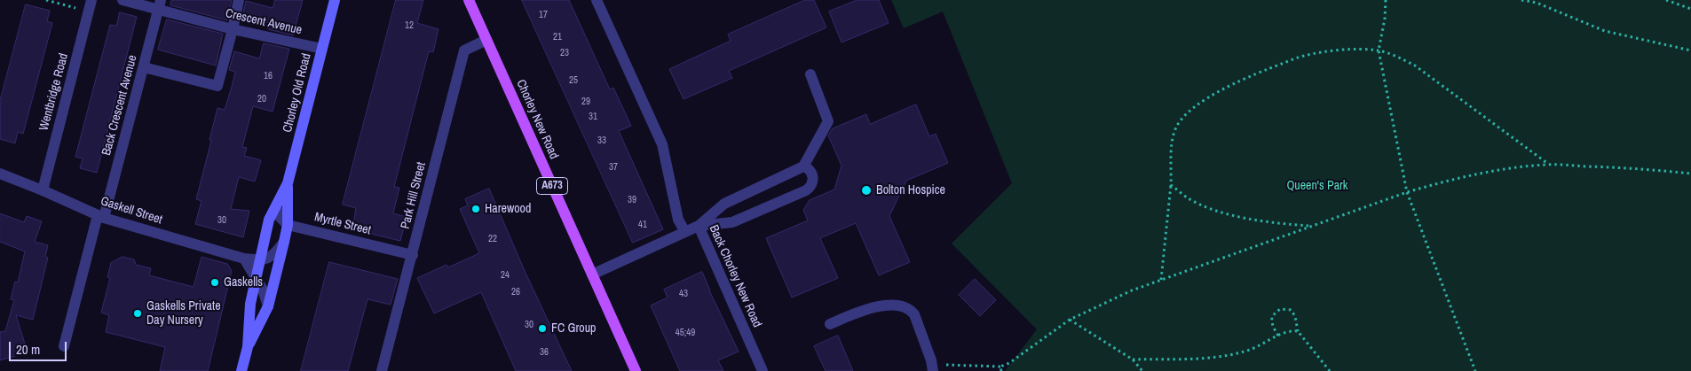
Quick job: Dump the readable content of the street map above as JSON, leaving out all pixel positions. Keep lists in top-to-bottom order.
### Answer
{
  "streets": {
    "main road": ["Chorley Old Road", "Chorley New Road", "A673"],
    "street": [
      "Crescent Avenue",
      "Wentbridge Road",
      "Back Crescent Avenue",
      "Park Hill Street",
      "Gaskell Street",
      "Myrtle Street",
      "Back Chorley New Road"
    ]
  },
  "crossings": [
    ["Crescent Avenue", "Chorley Old Road"],
    ["Crescent Avenue", "Back Crescent Avenue"],
    ["Wentbridge Road", "Gaskell Street"],
    ["Chorley Old Road", "Gaskell Street"],
    ["Chorley Old Road", "Myrtle Street"],
    ["Back Crescent Avenue", "Gaskell Street"],
    ["Chorley New Road", "Park Hill Street"],
    ["Chorley New Road", "Back Chorley New Road"],
    ["Park Hill Street", "Myrtle Street"]
  ],
  "parks": ["Queen's Park"],
  "places": [
    "Bolton Hospice",
    "Harewood",
    "Gaskells",
    "Gaskells Private Day Nursery",
    "FC Group"
  ],
  "house_numbers": [
    "17",
    "12",
    "21",
    "23",
    "16",
    "25",
    "20",
    "29",
    "31",
    "33",
    "37",
    "39",
    "30",
    "41",
    "22",
    "24",
    "26",
    "43",
    "30",
    "45;49",
    "36"
  ],
  "scale_bar": "20 m"
}
